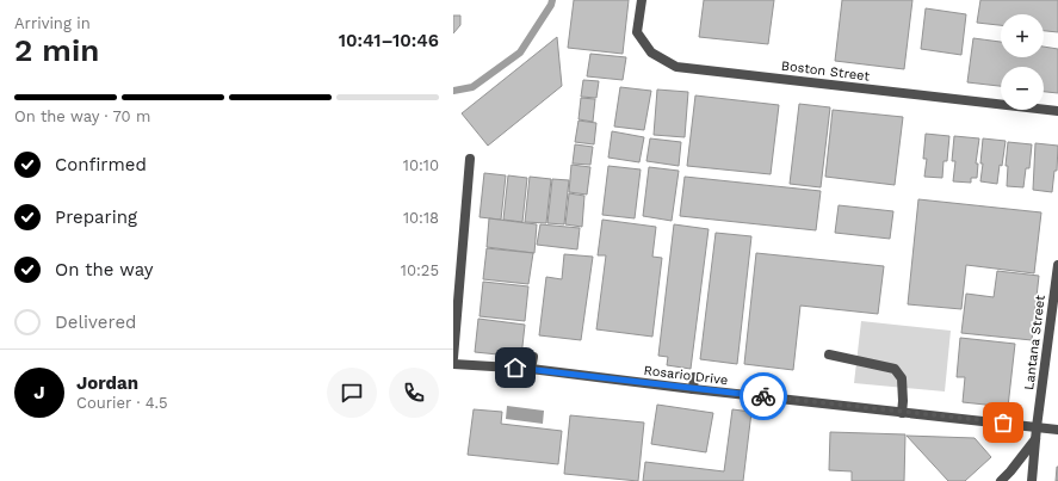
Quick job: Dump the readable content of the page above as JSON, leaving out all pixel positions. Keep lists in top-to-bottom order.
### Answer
{
  "streets": {
    "street": ["Boston Street", "Lantana Street", "Rosario Drive"]
  },
  "crossings": [
    ["Lantana Street", "Rosario Drive"]
  ],
  "page": {
    "heading": ["2 min", "Arriving in", "10:41–10:46"],
    "panel": ["Jordan", "Courier · 4.5"],
    "map_buttons": ["+", "−"],
    "bar": "On the way · 70 m",
    "list": [
      ["Confirmed", "10:10"],
      ["Preparing", "10:18"],
      ["On the way", "10:25"],
      "Delivered"
    ],
    "round": "J"
  }
}
